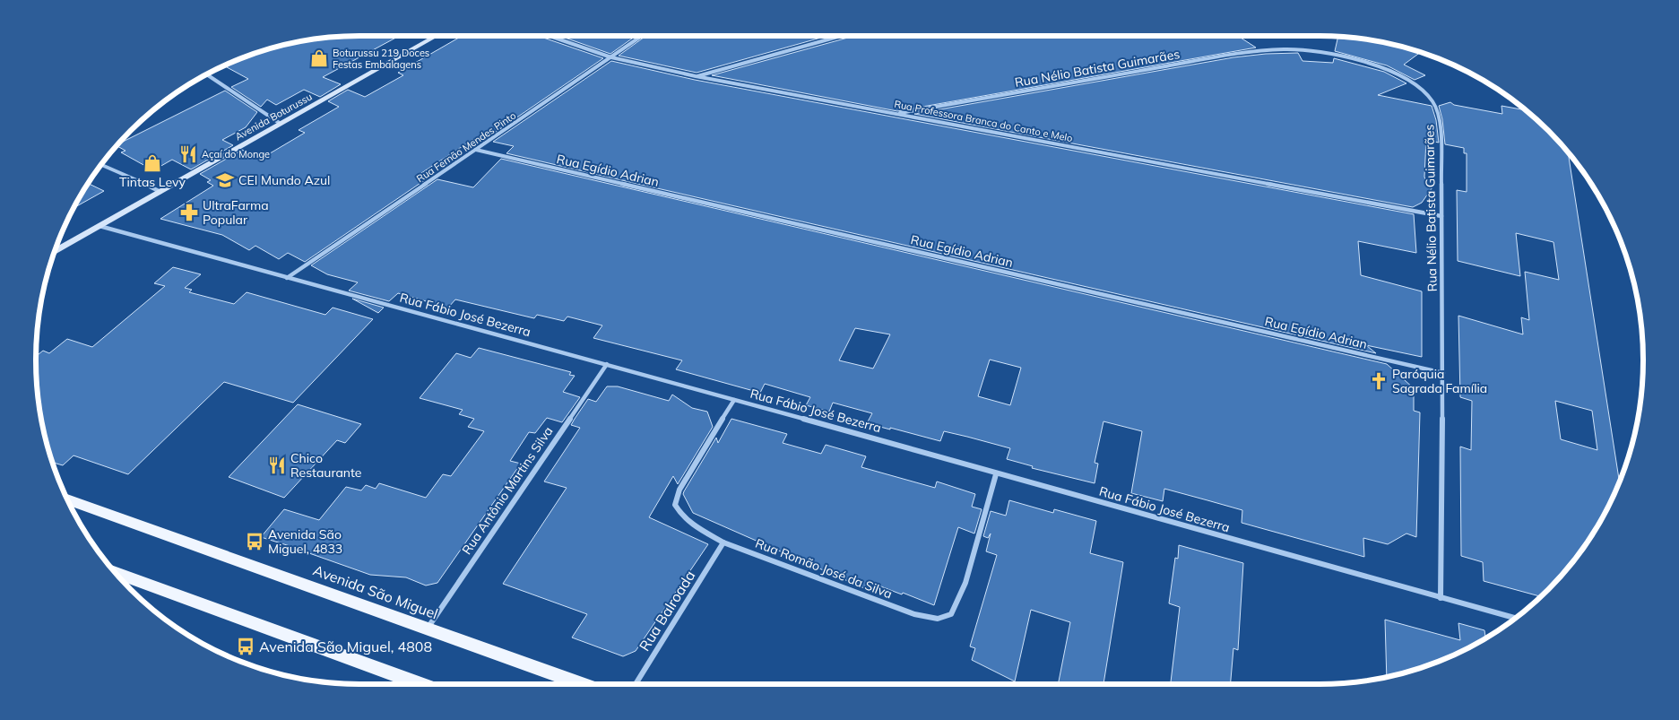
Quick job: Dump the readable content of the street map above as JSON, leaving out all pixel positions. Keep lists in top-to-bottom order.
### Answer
{
  "streets": {
    "main road": ["Avenida Boturussu", "Avenida São Miguel"],
    "street": [
      "Rua Nélio Batista Guimarães",
      "Rua Professora Branca do Canto e Melo",
      "Rua Fernão Mendes Pinto",
      "Rua Egídio Adrian",
      "Rua Fábio José Bezerra",
      "Rua Antônio Martins Silva",
      "Rua Romão José da Silva",
      "Rua Balroada"
    ]
  },
  "crossings": [
    ["Rua Nélio Batista Guimarães", "Rua Professora Branca do Canto e Melo"],
    ["Rua Nélio Batista Guimarães", "Rua Egídio Adrian"],
    ["Rua Nélio Batista Guimarães", "Rua Fábio José Bezerra"],
    ["Avenida Boturussu", "Rua Fábio José Bezerra"],
    ["Rua Professora Branca do Canto e Melo", "Rua Fernão Mendes Pinto"],
    ["Rua Fernão Mendes Pinto", "Rua Egídio Adrian"],
    ["Rua Fernão Mendes Pinto", "Rua Fábio José Bezerra"],
    ["Rua Fábio José Bezerra", "Rua Antônio Martins Silva"],
    ["Rua Fábio José Bezerra", "Rua Romão José da Silva"],
    ["Rua Antônio Martins Silva", "Avenida São Miguel"],
    ["Rua Romão José da Silva", "Rua Balroada"]
  ],
  "places": {
    "shop": ["Boturussu 219 Doces Festas Embalagens", "Tintas Levy"],
    "restaurant": ["Açaí do Monge", "Chico Restaurante"],
    "school or university": ["CEI Mundo Azul"],
    "pharmacy": ["UltraFarma Popular"],
    "church": ["Paróquia Sagrada Família"],
    "bus stop": ["Avenida São Miguel, 4833", "Avenida São Miguel, 4808"]
  }
}
